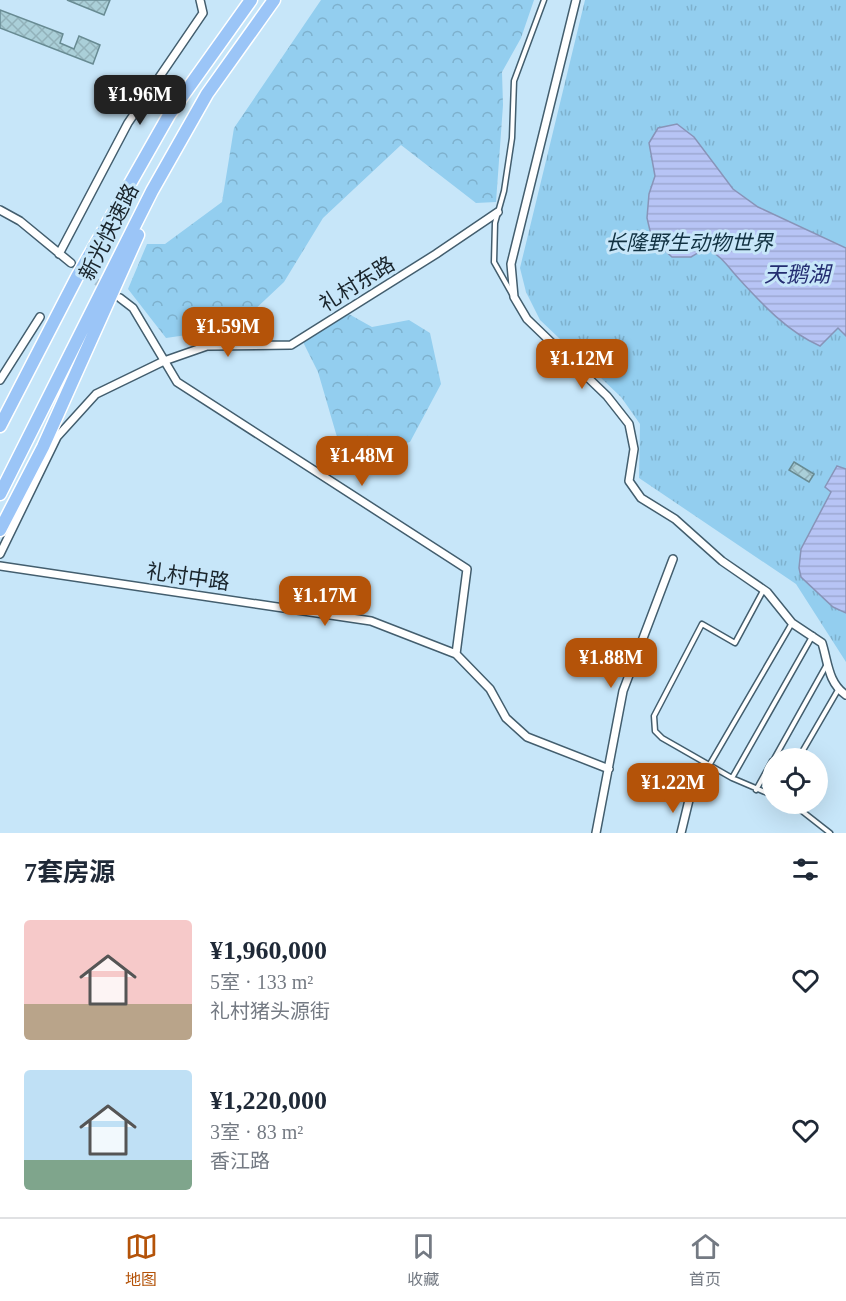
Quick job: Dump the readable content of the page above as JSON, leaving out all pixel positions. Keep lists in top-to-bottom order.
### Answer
{
  "streets": {
    "highway": ["新光快速路"],
    "street": ["礼村东路", "礼村中路"]
  },
  "water": ["天鹅湖"],
  "parks": ["长隆野生动物世界"],
  "page": {
    "price": [
      "¥1.96M",
      "¥1.59M",
      "¥1.12M",
      "¥1.48M",
      "¥1.17M",
      "¥1.88M",
      "¥1.22M"
    ],
    "heading": "7套房源",
    "list": [
      {
        "name": "¥1,960,000",
        "note": "5室 · 133 m² · 礼村猪头源街"
      },
      {
        "name": "¥1,220,000",
        "note": "3室 · 83 m² · 香江路"
      }
    ],
    "tabs": ["地图", "收藏", "首页"]
  }
}
